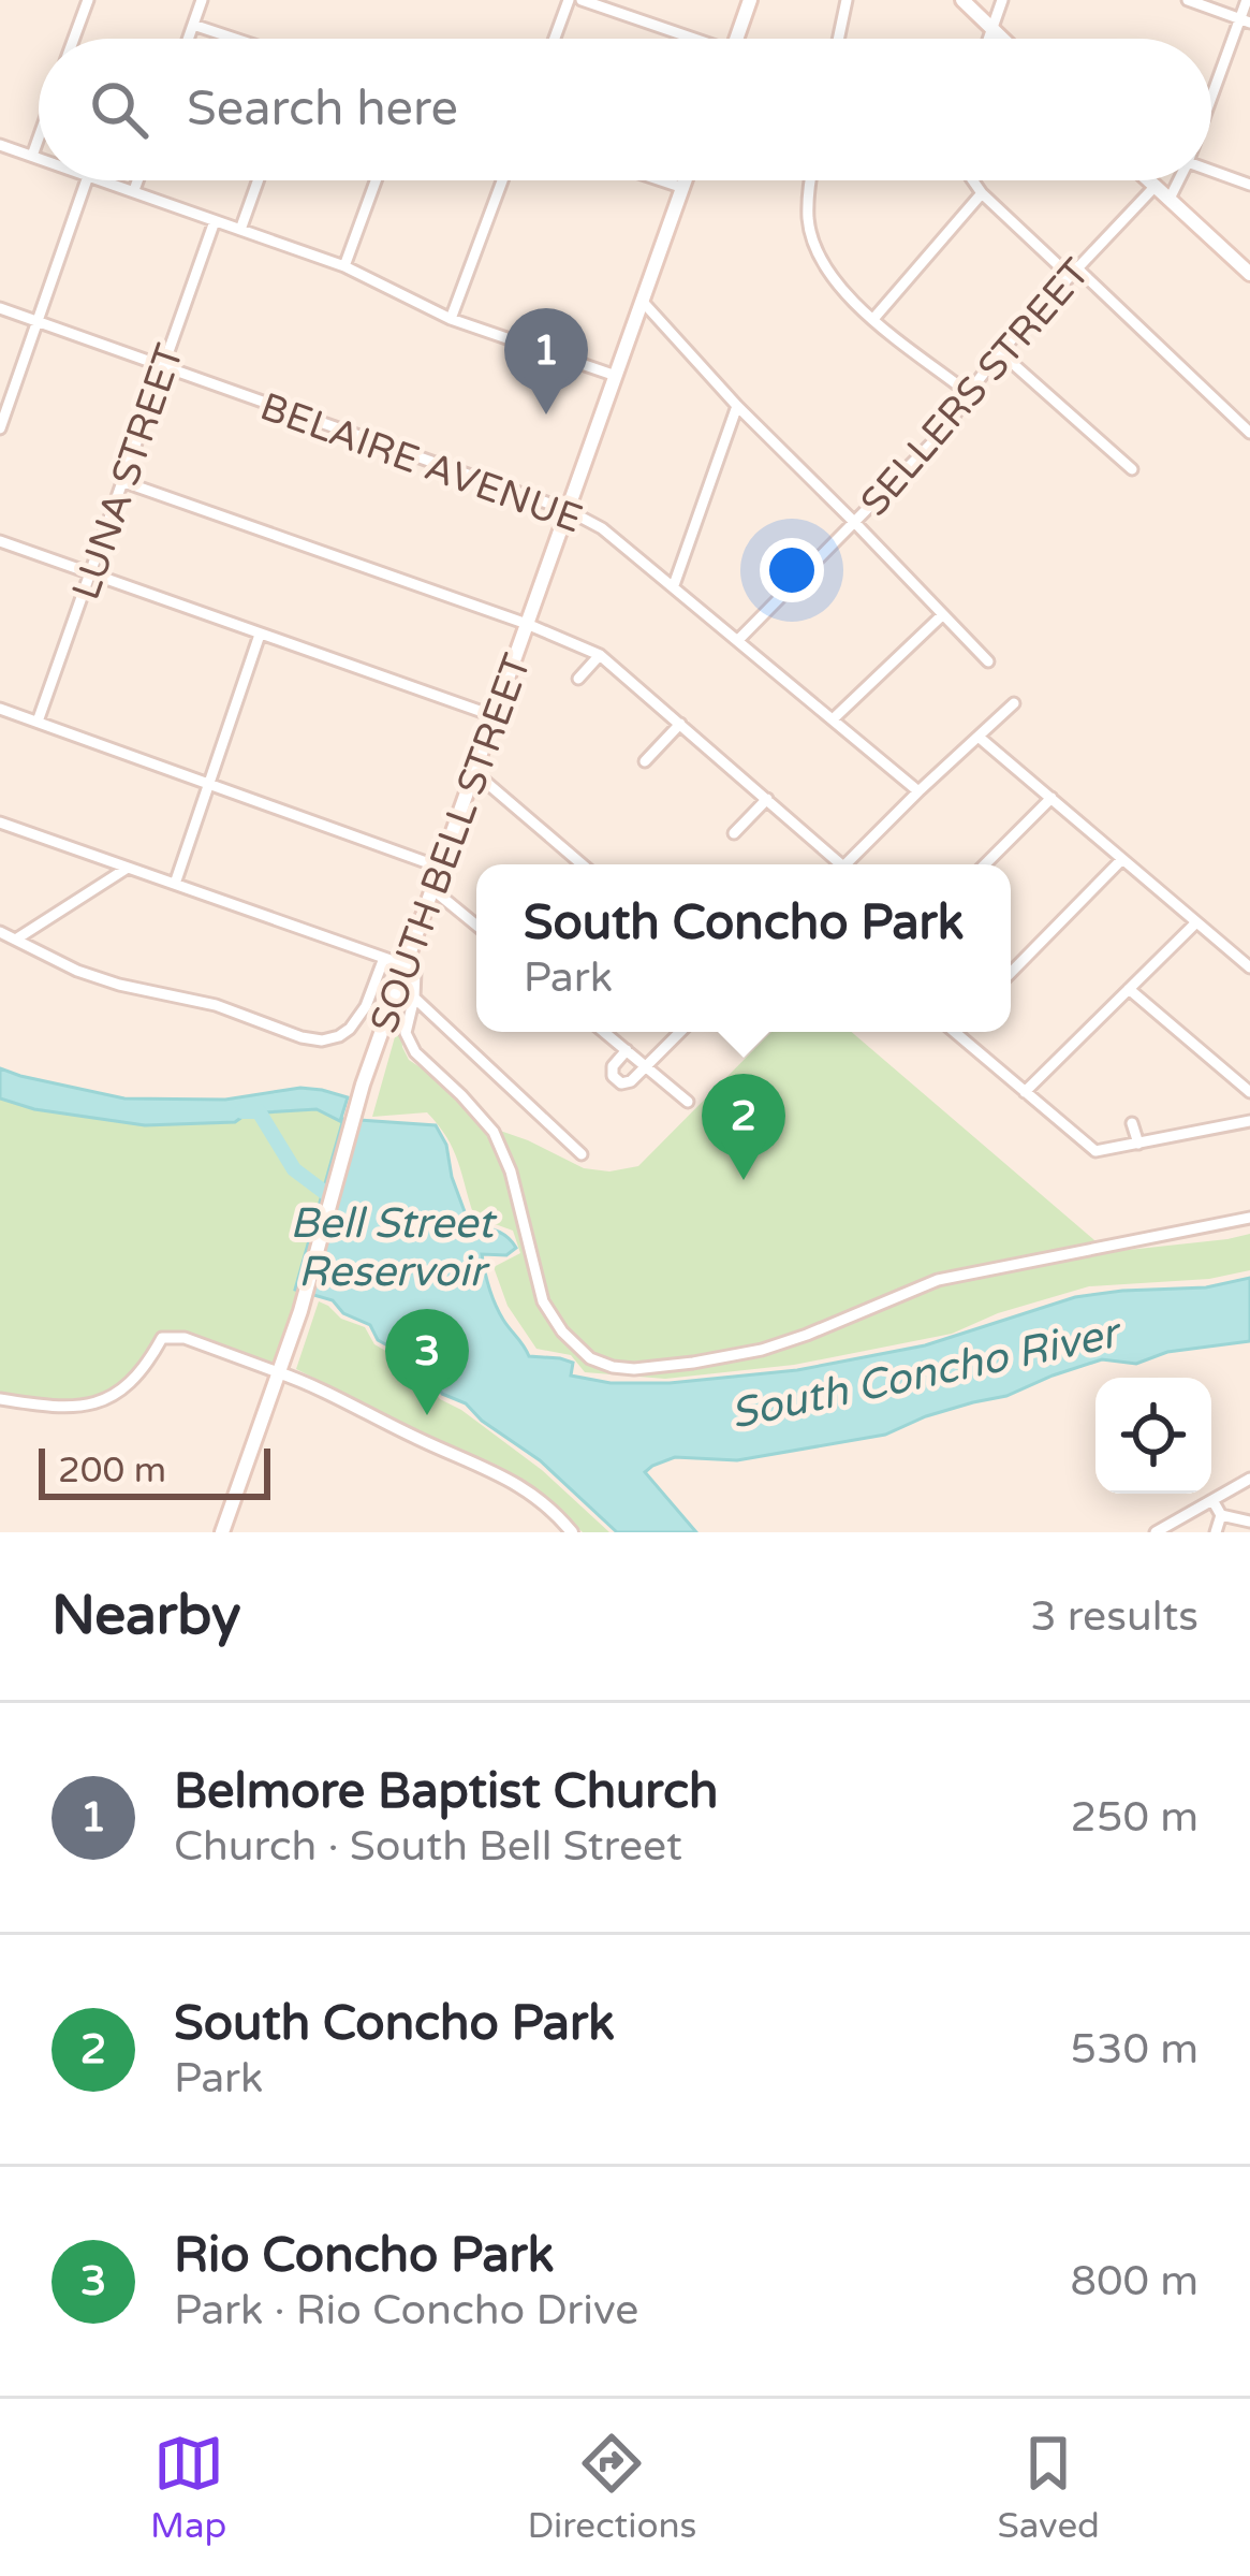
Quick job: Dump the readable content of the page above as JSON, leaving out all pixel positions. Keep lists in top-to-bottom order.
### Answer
{
  "streets": {
    "main road": ["SOUTH BELL STREET"],
    "street": ["SELLERS STREET", "BELAIRE AVENUE", "LUNA STREET"]
  },
  "crossings": [
    ["SELLERS STREET", "BELAIRE AVENUE"],
    ["BELAIRE AVENUE", "LUNA STREET"],
    ["BELAIRE AVENUE", "SOUTH BELL STREET"]
  ],
  "water": ["Bell Street Reservoir", "South Concho River"],
  "scale_bar": "200 m",
  "page": {
    "search": "Search here",
    "pins": ["1", "2", "3"],
    "popup": ["South Concho Park", "Park"],
    "scale": "200 m",
    "heading": ["Nearby", "3 results"],
    "list": [
      {
        "mark": "1",
        "name": "Belmore Baptist Church",
        "note": "Church · South Bell Street",
        "value": "250 m"
      },
      {
        "mark": "2",
        "name": "South Concho Park",
        "note": "Park",
        "value": "530 m"
      },
      {
        "mark": "3",
        "name": "Rio Concho Park",
        "note": "Park · Rio Concho Drive",
        "value": "800 m"
      }
    ],
    "nav": ["Map", "Directions", "Saved"]
  }
}
